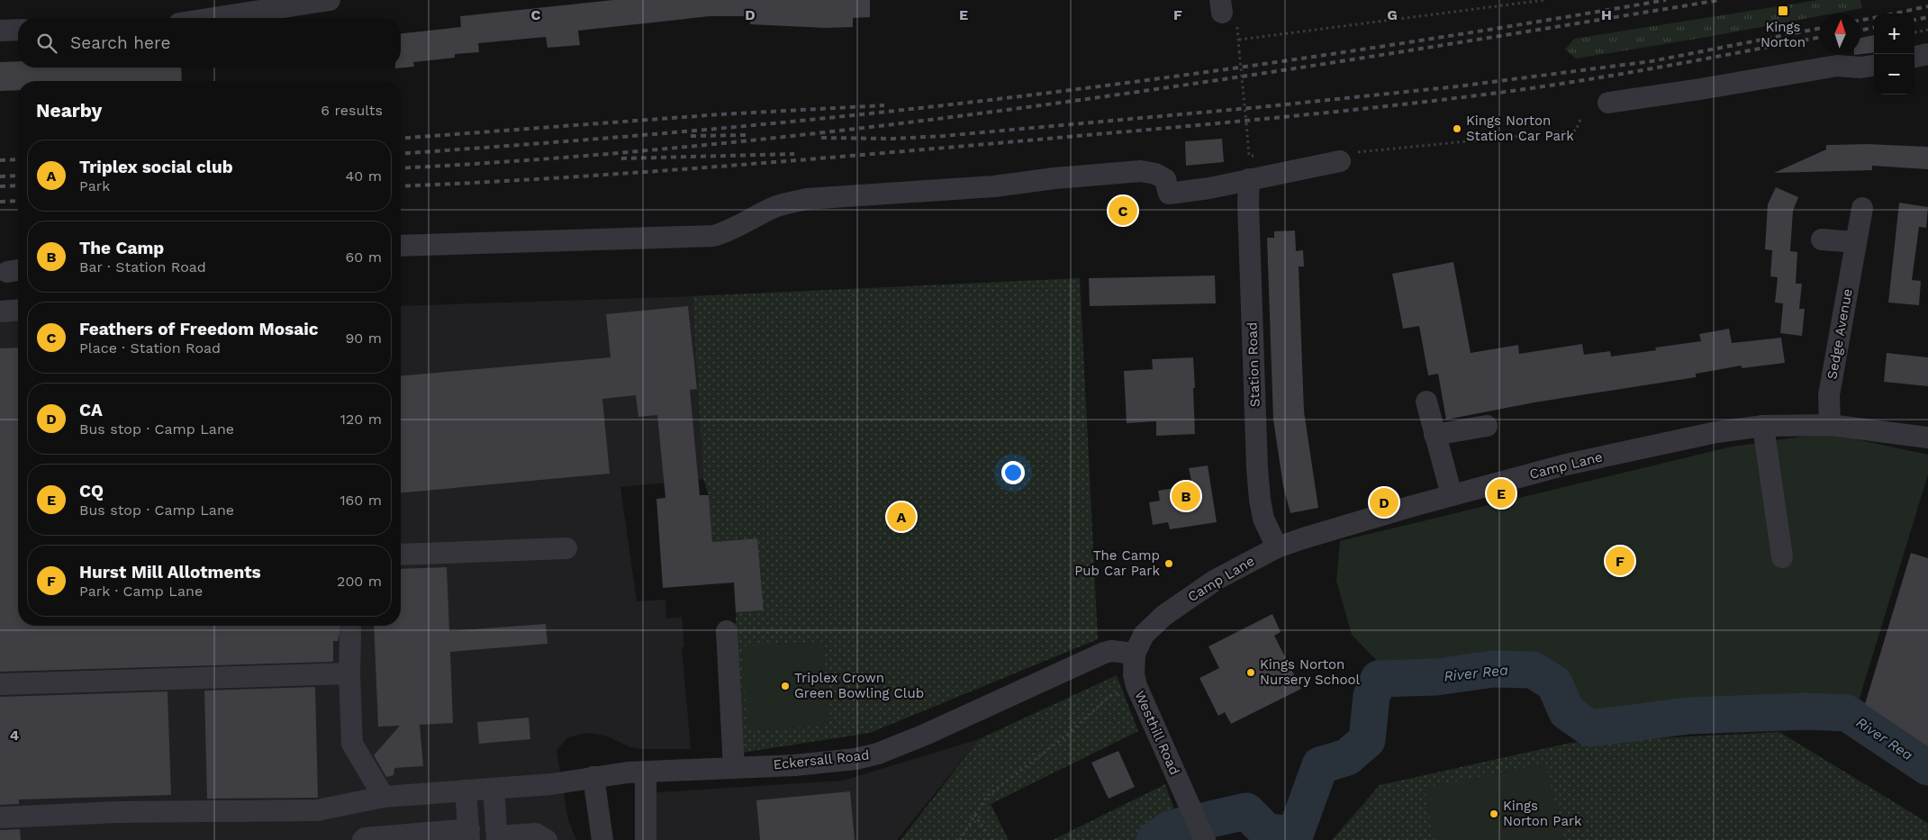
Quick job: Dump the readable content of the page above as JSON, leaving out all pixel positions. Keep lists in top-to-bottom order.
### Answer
{
  "streets": {
    "street": [
      "Sedge Avenue",
      "Station Road",
      "Camp Lane",
      "Westhill Road",
      "Eckersall Road"
    ]
  },
  "crossings": [
    ["Sedge Avenue", "Camp Lane"],
    ["Station Road", "Camp Lane"],
    ["Camp Lane", "Westhill Road"],
    ["Westhill Road", "Eckersall Road"]
  ],
  "water": ["River Rea"],
  "places": {
    "transit": ["Kings Norton"],
    "other": [
      "Kings Norton Station Car Park",
      "The Camp Pub Car Park",
      "Kings Norton Nursery School",
      "Triplex Crown Green Bowling Club",
      "Kings Norton Park"
    ]
  },
  "north": "top",
  "page": {
    "map_buttons": ["+", "−"],
    "search": "Search here",
    "heading": ["Nearby", "6 results"],
    "list": [
      {
        "mark": "A",
        "name": "Triplex social club",
        "note": "Park",
        "value": "40 m"
      },
      {
        "mark": "B",
        "name": "The Camp",
        "note": "Bar · Station Road",
        "value": "60 m"
      },
      {
        "mark": "C",
        "name": "Feathers of Freedom Mosaic",
        "note": "Place · Station Road",
        "value": "90 m"
      },
      {
        "mark": "D",
        "name": "CA",
        "note": "Bus stop · Camp Lane",
        "value": "120 m"
      },
      {
        "mark": "E",
        "name": "CQ",
        "note": "Bus stop · Camp Lane",
        "value": "160 m"
      },
      {
        "mark": "F",
        "name": "Hurst Mill Allotments",
        "note": "Park · Camp Lane",
        "value": "200 m"
      }
    ],
    "pins": [
      "C",
      "E",
      "B",
      "D",
      "A",
      "F"
    ]
  },
  "grid": {
    "columns": [
      "C",
      "D",
      "E",
      "F",
      "G",
      "H"
    ],
    "rows": ["4"]
  }
}
